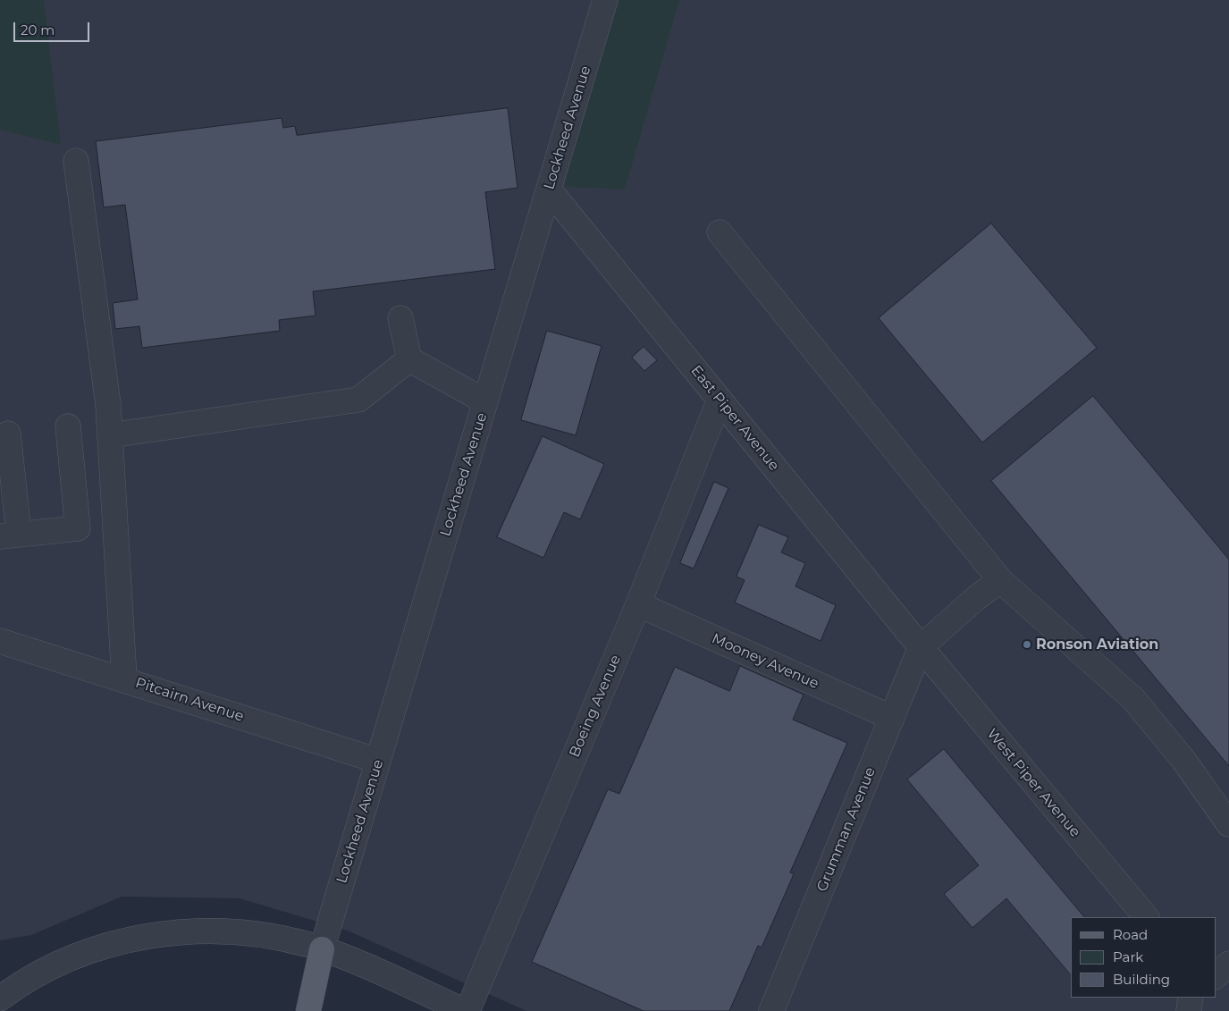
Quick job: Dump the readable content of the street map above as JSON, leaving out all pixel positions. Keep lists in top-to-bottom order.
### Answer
{
  "streets": {
    "street": [
      "Lockheed Avenue",
      "East Piper Avenue",
      "Mooney Avenue",
      "Pitcairn Avenue",
      "Boeing Avenue",
      "West Piper Avenue",
      "Grumman Avenue"
    ]
  },
  "crossings": [
    ["Lockheed Avenue", "East Piper Avenue"],
    ["Lockheed Avenue", "Pitcairn Avenue"],
    ["East Piper Avenue", "Boeing Avenue"],
    ["East Piper Avenue", "West Piper Avenue"],
    ["East Piper Avenue", "Grumman Avenue"],
    ["Mooney Avenue", "Boeing Avenue"],
    ["Mooney Avenue", "Grumman Avenue"],
    ["West Piper Avenue", "Grumman Avenue"]
  ],
  "places": ["Ronson Aviation"],
  "legend": ["Road", "Park", "Building"],
  "scale_bar": "20 m"
}
